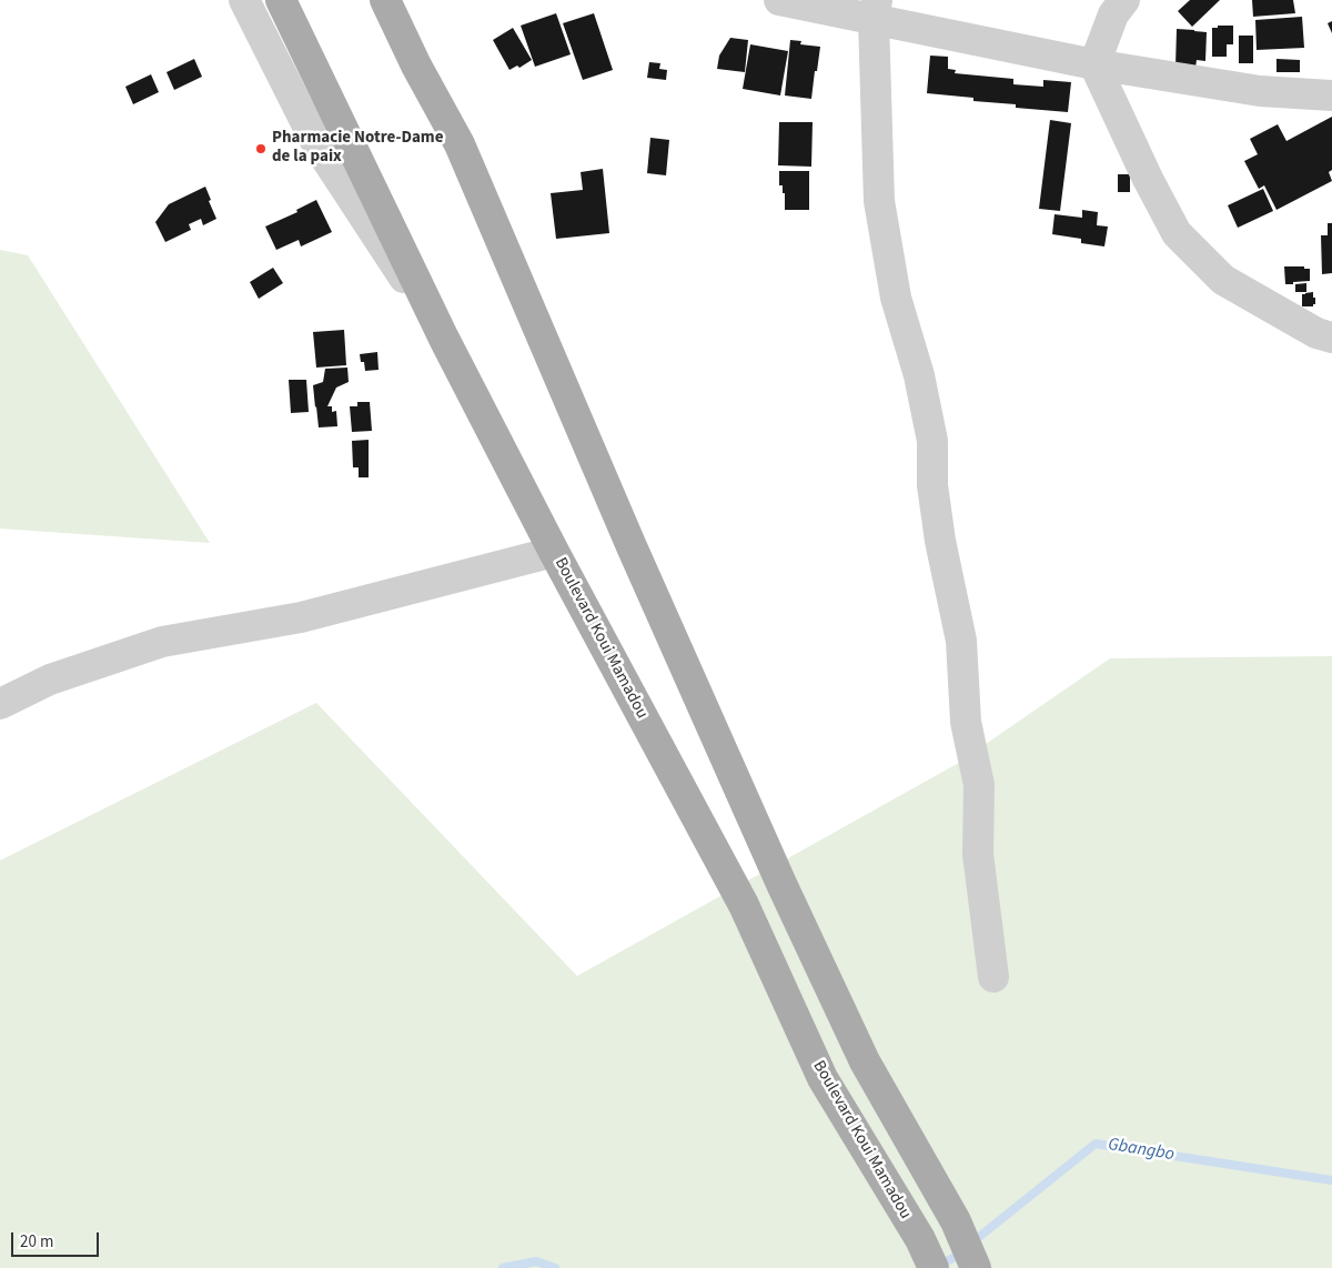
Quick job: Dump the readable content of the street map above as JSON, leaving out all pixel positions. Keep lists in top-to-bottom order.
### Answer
{
  "streets": {
    "main road": ["Boulevard Koui Mamadou"]
  },
  "water": ["Gbangbo"],
  "places": ["Pharmacie Notre-Dame de la paix"],
  "scale_bar": "20 m"
}
